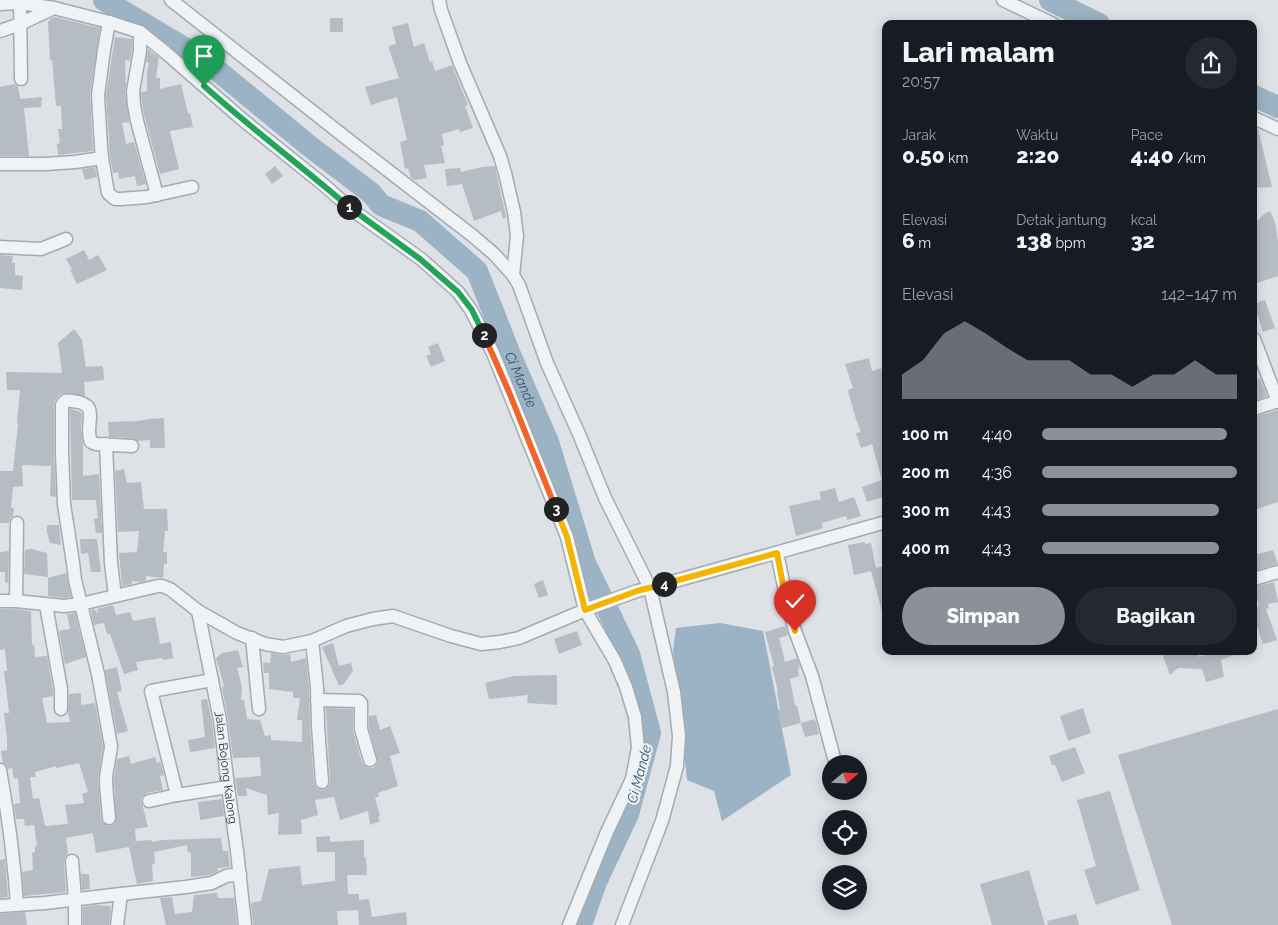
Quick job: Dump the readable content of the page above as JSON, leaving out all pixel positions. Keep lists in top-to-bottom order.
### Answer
{
  "streets": {
    "street": ["Jalan Bojong Kalong"]
  },
  "water": ["Ci Mande"],
  "north": "right",
  "page": {
    "heading": ["Lari malam", "20:57"],
    "stats": [
      ["Jarak", "0.50 km"],
      ["Waktu", "2:20"],
      ["Pace", "4:40 /km"],
      ["Elevasi", "6 m"],
      ["Detak jantung", "138 bpm"],
      ["kcal", "32"]
    ],
    "pins": [
      "1",
      "2",
      "3",
      "4"
    ],
    "chart": ["Elevasi", "142–147 m"],
    "list": [
      {
        "name": "100 m",
        "note": "4:40"
      },
      {
        "name": "200 m",
        "note": "4:36"
      },
      {
        "name": "300 m",
        "note": "4:43"
      },
      {
        "name": "400 m",
        "note": "4:43"
      }
    ],
    "buttons": ["Simpan", "Bagikan"]
  }
}
